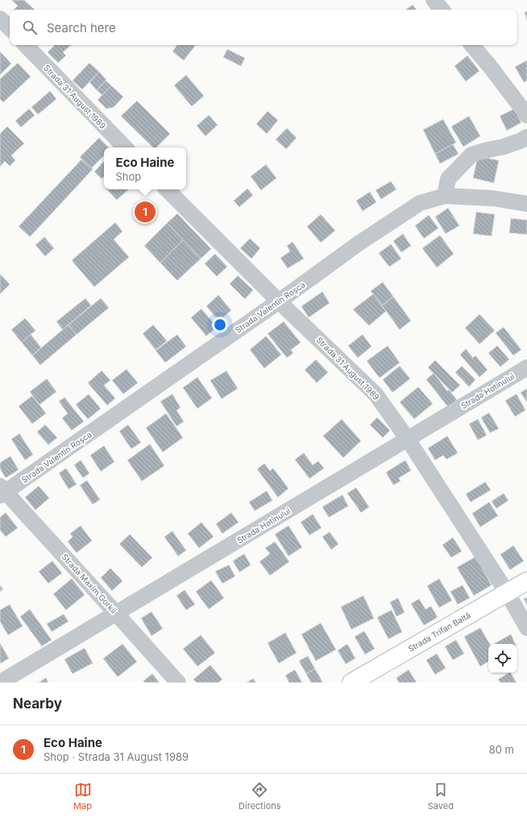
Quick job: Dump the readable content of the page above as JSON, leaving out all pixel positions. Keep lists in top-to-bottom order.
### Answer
{
  "streets": {
    "main road": ["Strada Trifan Baltă"],
    "street": [
      "Strada 31 August 1989",
      "Strada Valentin Roșca",
      "Strada Hotinului",
      "Strada Maxim Gorkii"
    ]
  },
  "crossings": [
    ["Strada 31 August 1989", "Strada Valentin Roșca"],
    ["Strada 31 August 1989", "Strada Hotinului"],
    ["Strada 31 August 1989", "Strada Trifan Baltă"],
    ["Strada Valentin Roșca", "Strada Maxim Gorkii"],
    ["Strada Hotinului", "Strada Maxim Gorkii"]
  ],
  "page": {
    "search": "Search here",
    "popup": ["Eco Haine", "Shop"],
    "pins": "1",
    "heading": "Nearby",
    "list": [
      {
        "mark": "1",
        "name": "Eco Haine",
        "note": "Shop · Strada 31 August 1989",
        "value": "80 m"
      }
    ],
    "nav": ["Map", "Directions", "Saved"]
  }
}
